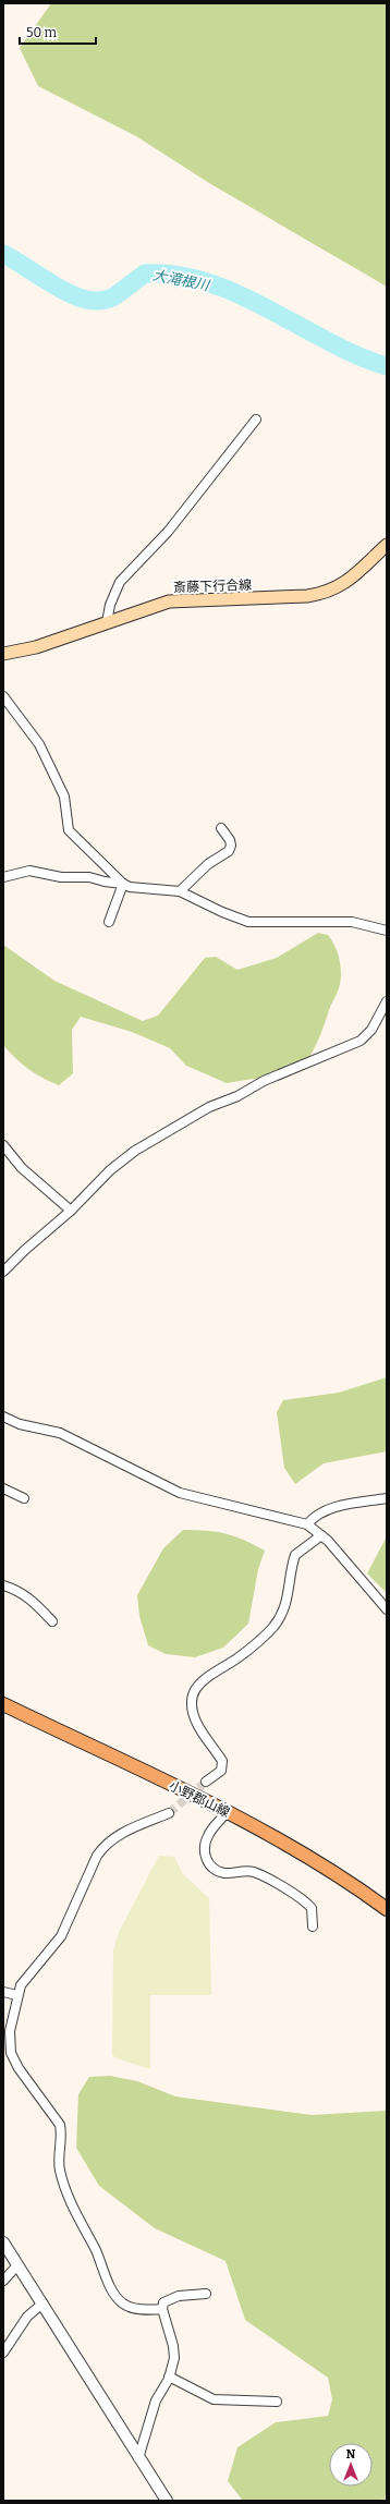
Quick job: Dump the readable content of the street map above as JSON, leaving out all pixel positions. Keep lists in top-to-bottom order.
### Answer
{
  "streets": {
    "main road": ["斎藤下行合線", "小野郡山線"]
  },
  "water": ["大滝根川"],
  "scale_bar": "50 m",
  "north": "top"
}
